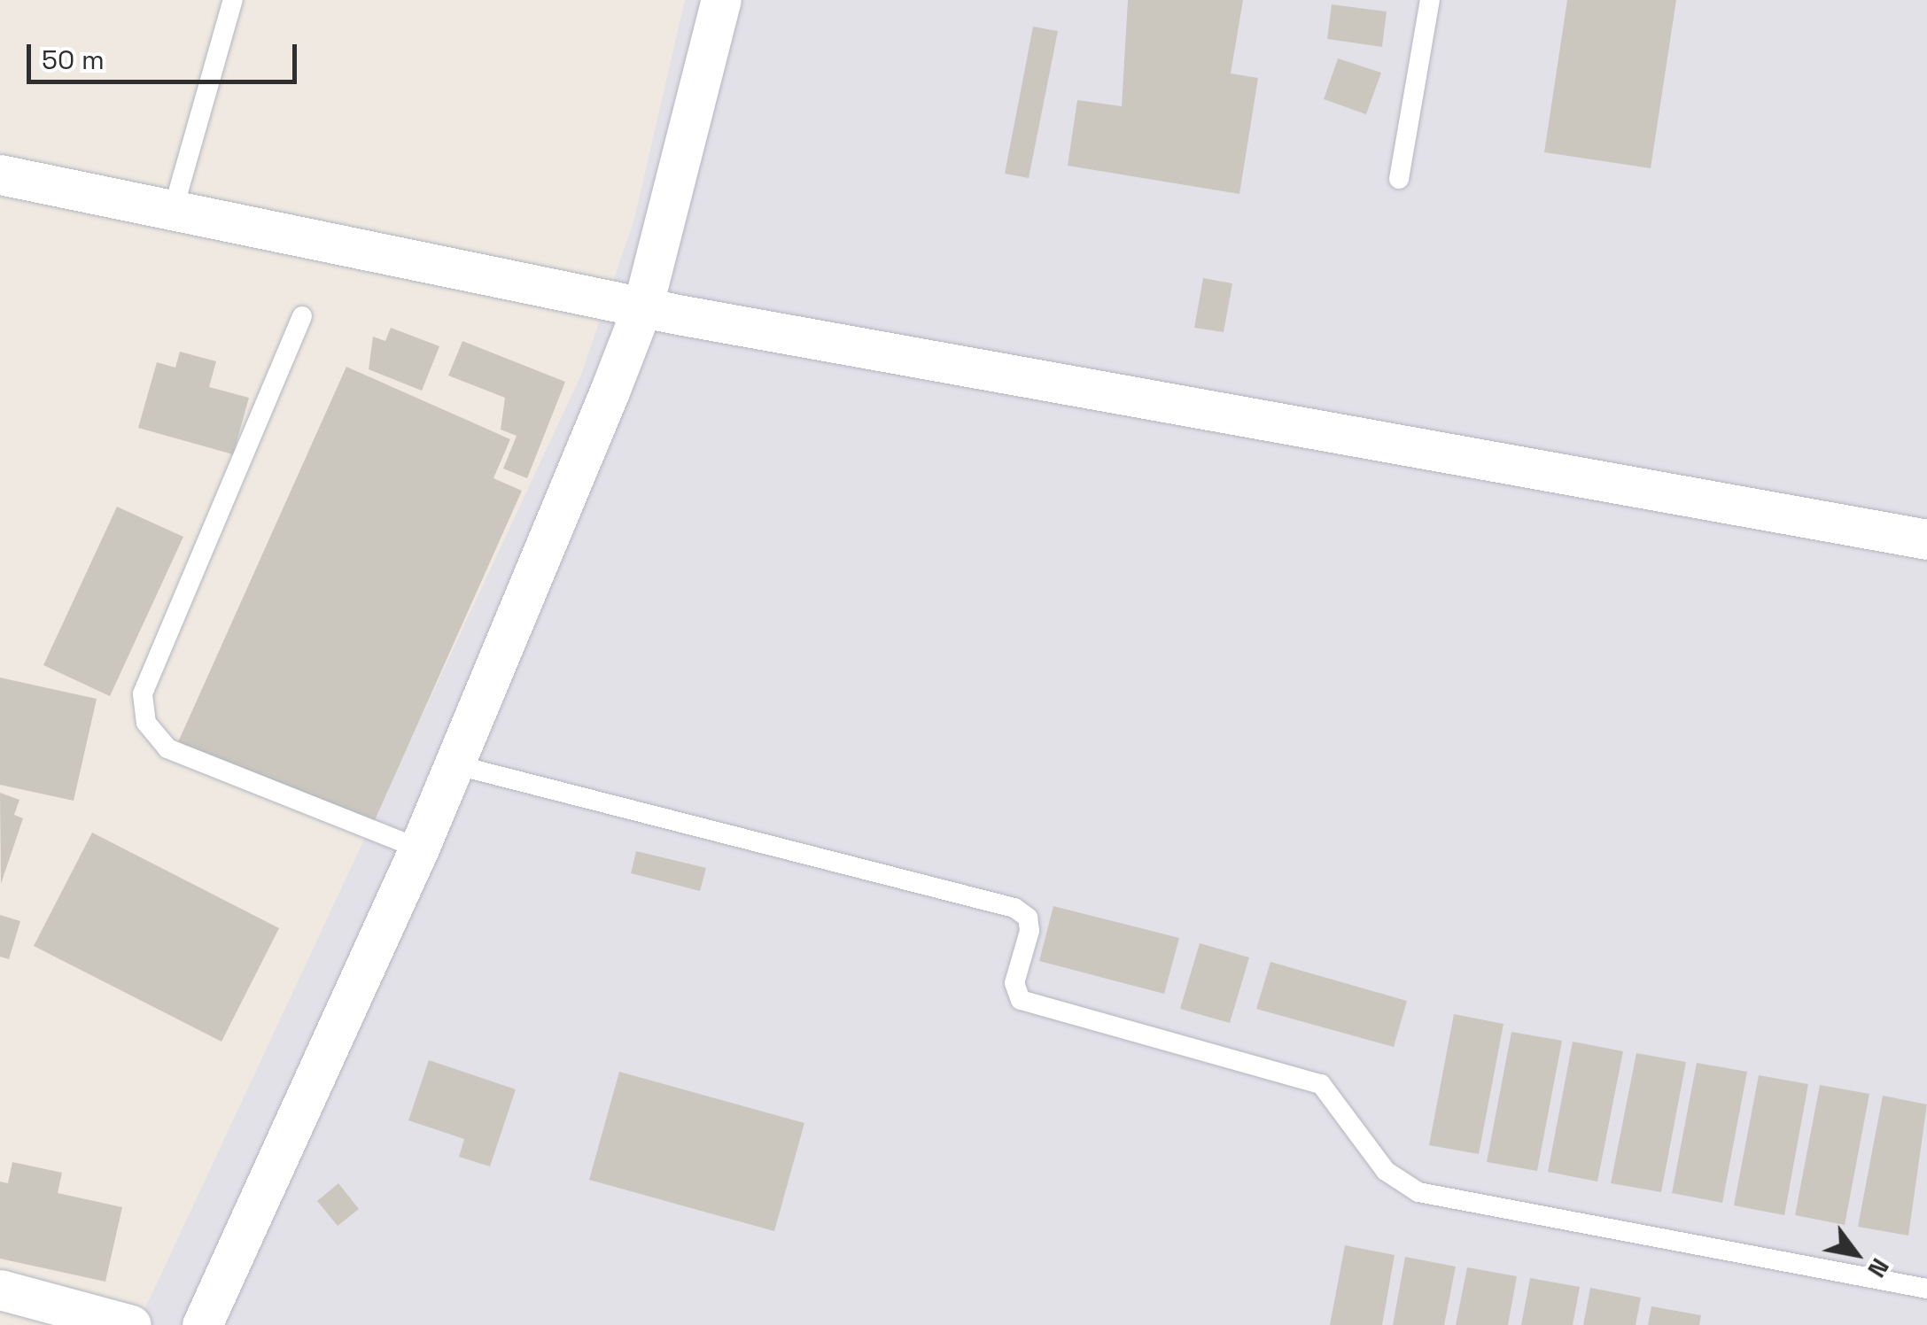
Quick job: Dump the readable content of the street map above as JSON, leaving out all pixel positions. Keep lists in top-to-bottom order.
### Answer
{
  "scale_bar": "50 m",
  "north": "bottom right"
}
